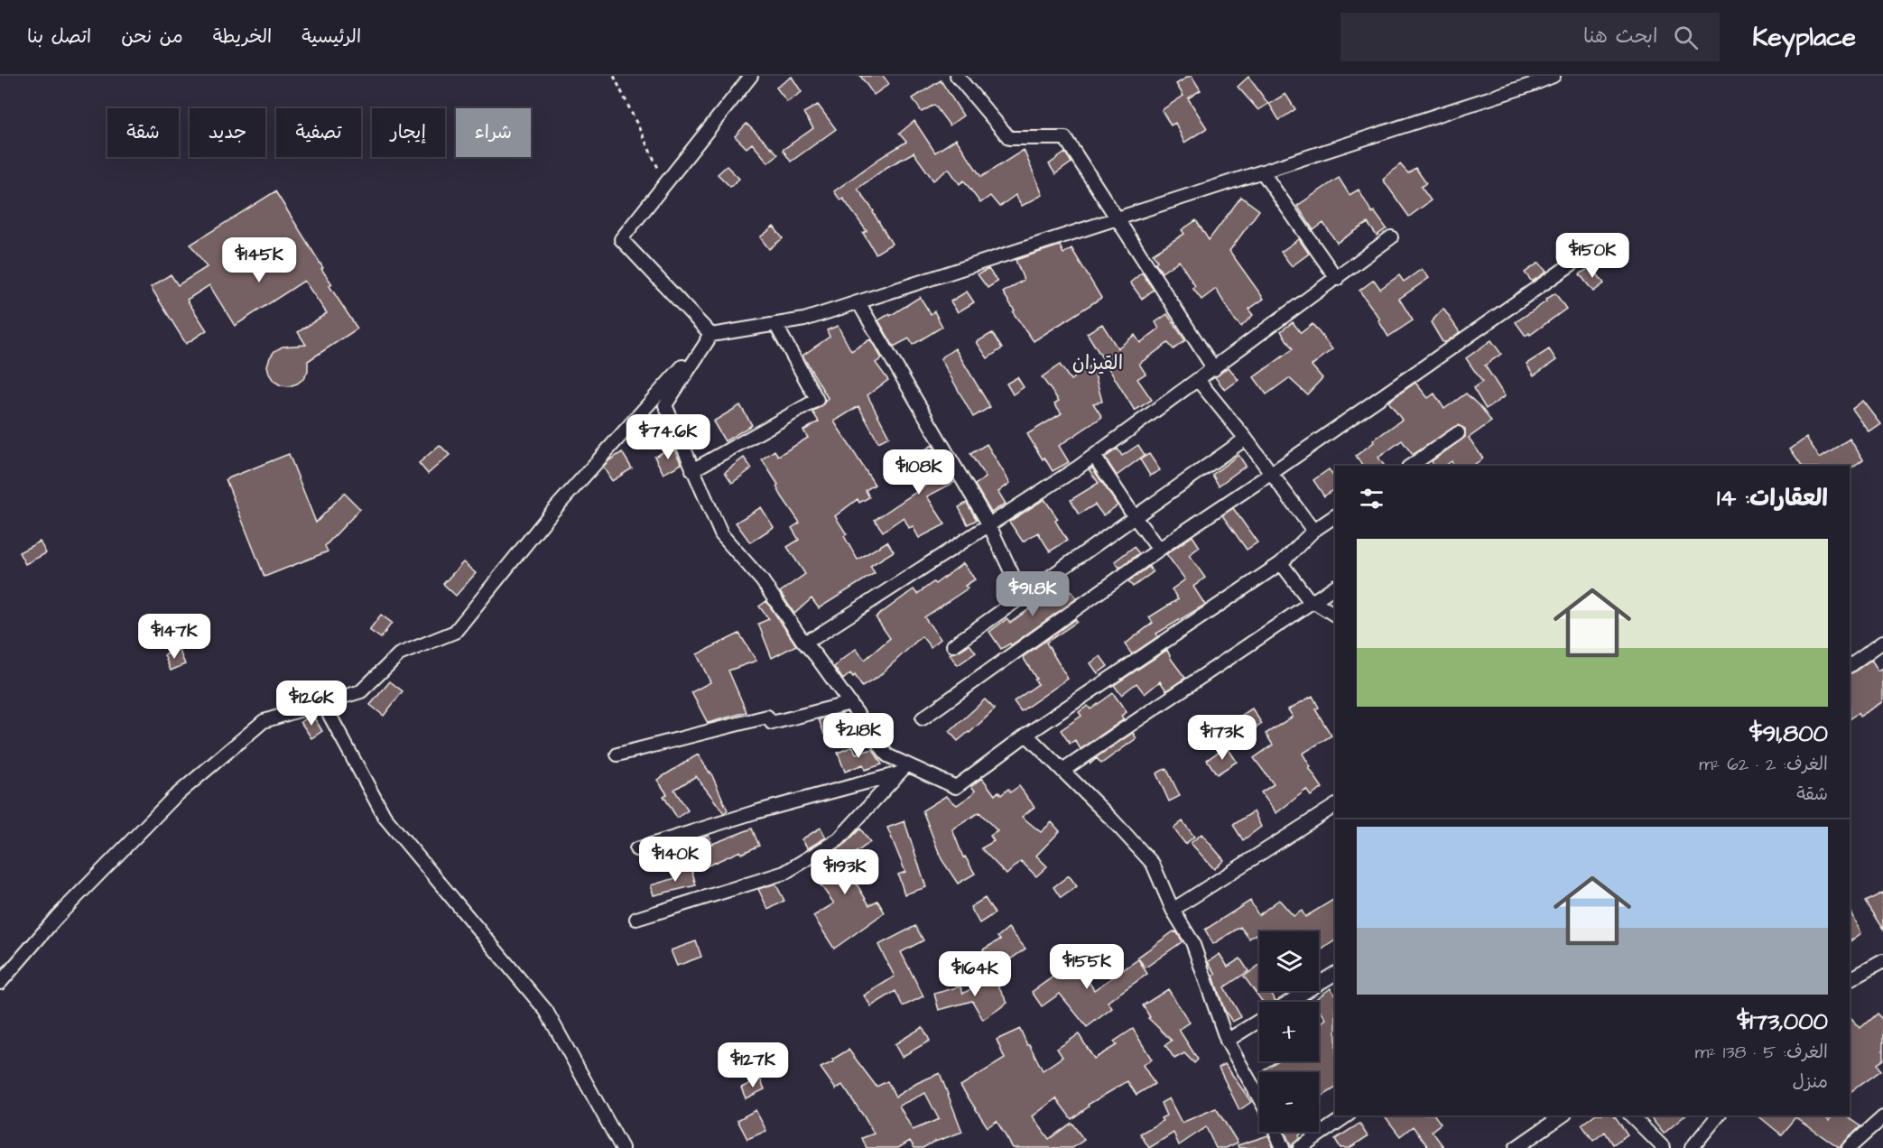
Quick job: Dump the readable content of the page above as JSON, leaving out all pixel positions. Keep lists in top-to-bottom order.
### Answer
{
  "districts": ["القيزان"],
  "page": {
    "header": "Keyplace",
    "search": "ابحث هنا",
    "nav": [
      "الرئيسية",
      "الخريطة",
      "من نحن",
      "اتصل بنا"
    ],
    "chip": [
      "شراء",
      "إيجار",
      "تصفية",
      "جديد",
      "شقة"
    ],
    "price": [
      "$150K",
      "$145K",
      "$74.6K",
      "$108K",
      "$91.8K",
      "$147K",
      "$126K",
      "$218K",
      "$173K",
      "$140K",
      "$193K",
      "$155K",
      "$164K",
      "$127K"
    ],
    "heading": "العقارات: 14",
    "list": [
      {
        "name": "$91,800",
        "note": "الغرف: 2 · 62 m² · شقة"
      },
      {
        "name": "$173,000",
        "note": "الغرف: 5 · 138 m² · منزل"
      }
    ],
    "map_buttons": ["+", "−"]
  }
}
